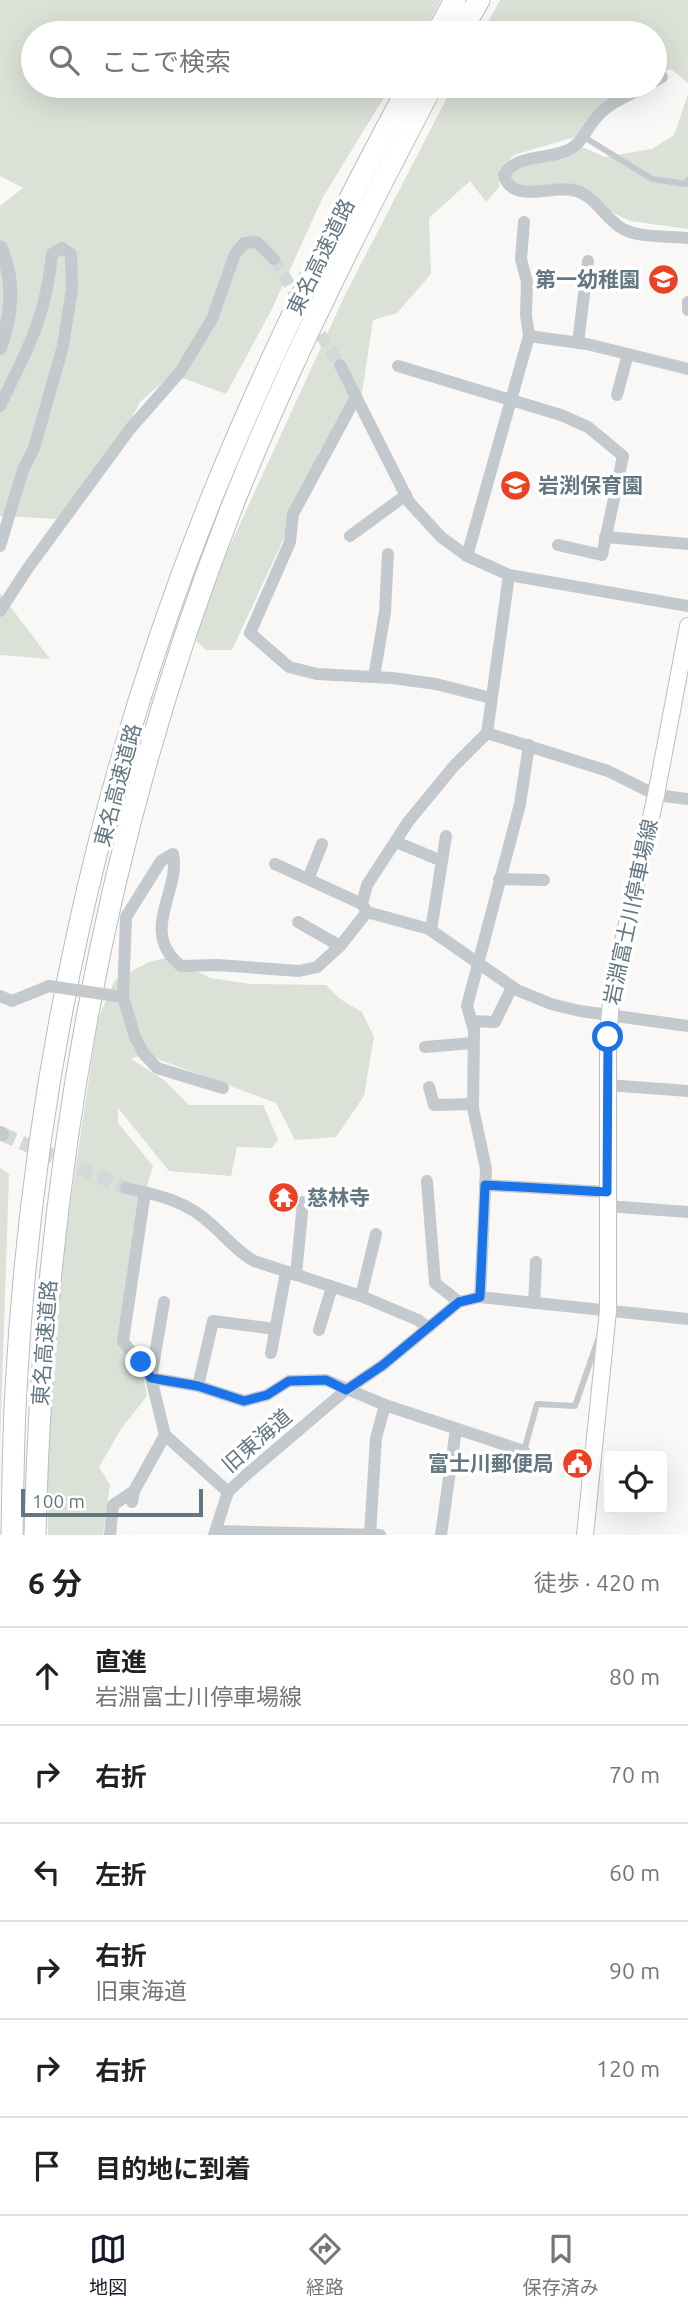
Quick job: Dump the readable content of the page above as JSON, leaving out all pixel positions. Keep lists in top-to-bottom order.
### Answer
{
  "streets": {
    "highway": ["東名高速道路"],
    "main road": ["岩淵富士川停車場線"],
    "street": ["旧東海道"]
  },
  "crossings": [
    ["岩淵富士川停車場線", "旧東海道"]
  ],
  "places": {
    "school or university": ["第一幼稚園", "岩渕保育園"],
    "temple": ["慈林寺"],
    "public building": ["富士川郵便局"]
  },
  "scale_bar": "100 m",
  "page": {
    "search": "ここで検索",
    "scale": "100 m",
    "heading": ["6 分", "徒歩 · 420 m"],
    "list": [
      ["直進", "岩淵富士川停車場線", "80 m"],
      ["右折", "70 m"],
      ["左折", "60 m"],
      ["右折", "旧東海道", "90 m"],
      ["右折", "120 m"],
      "目的地に到着"
    ],
    "nav": ["地図", "経路", "保存済み"]
  }
}
